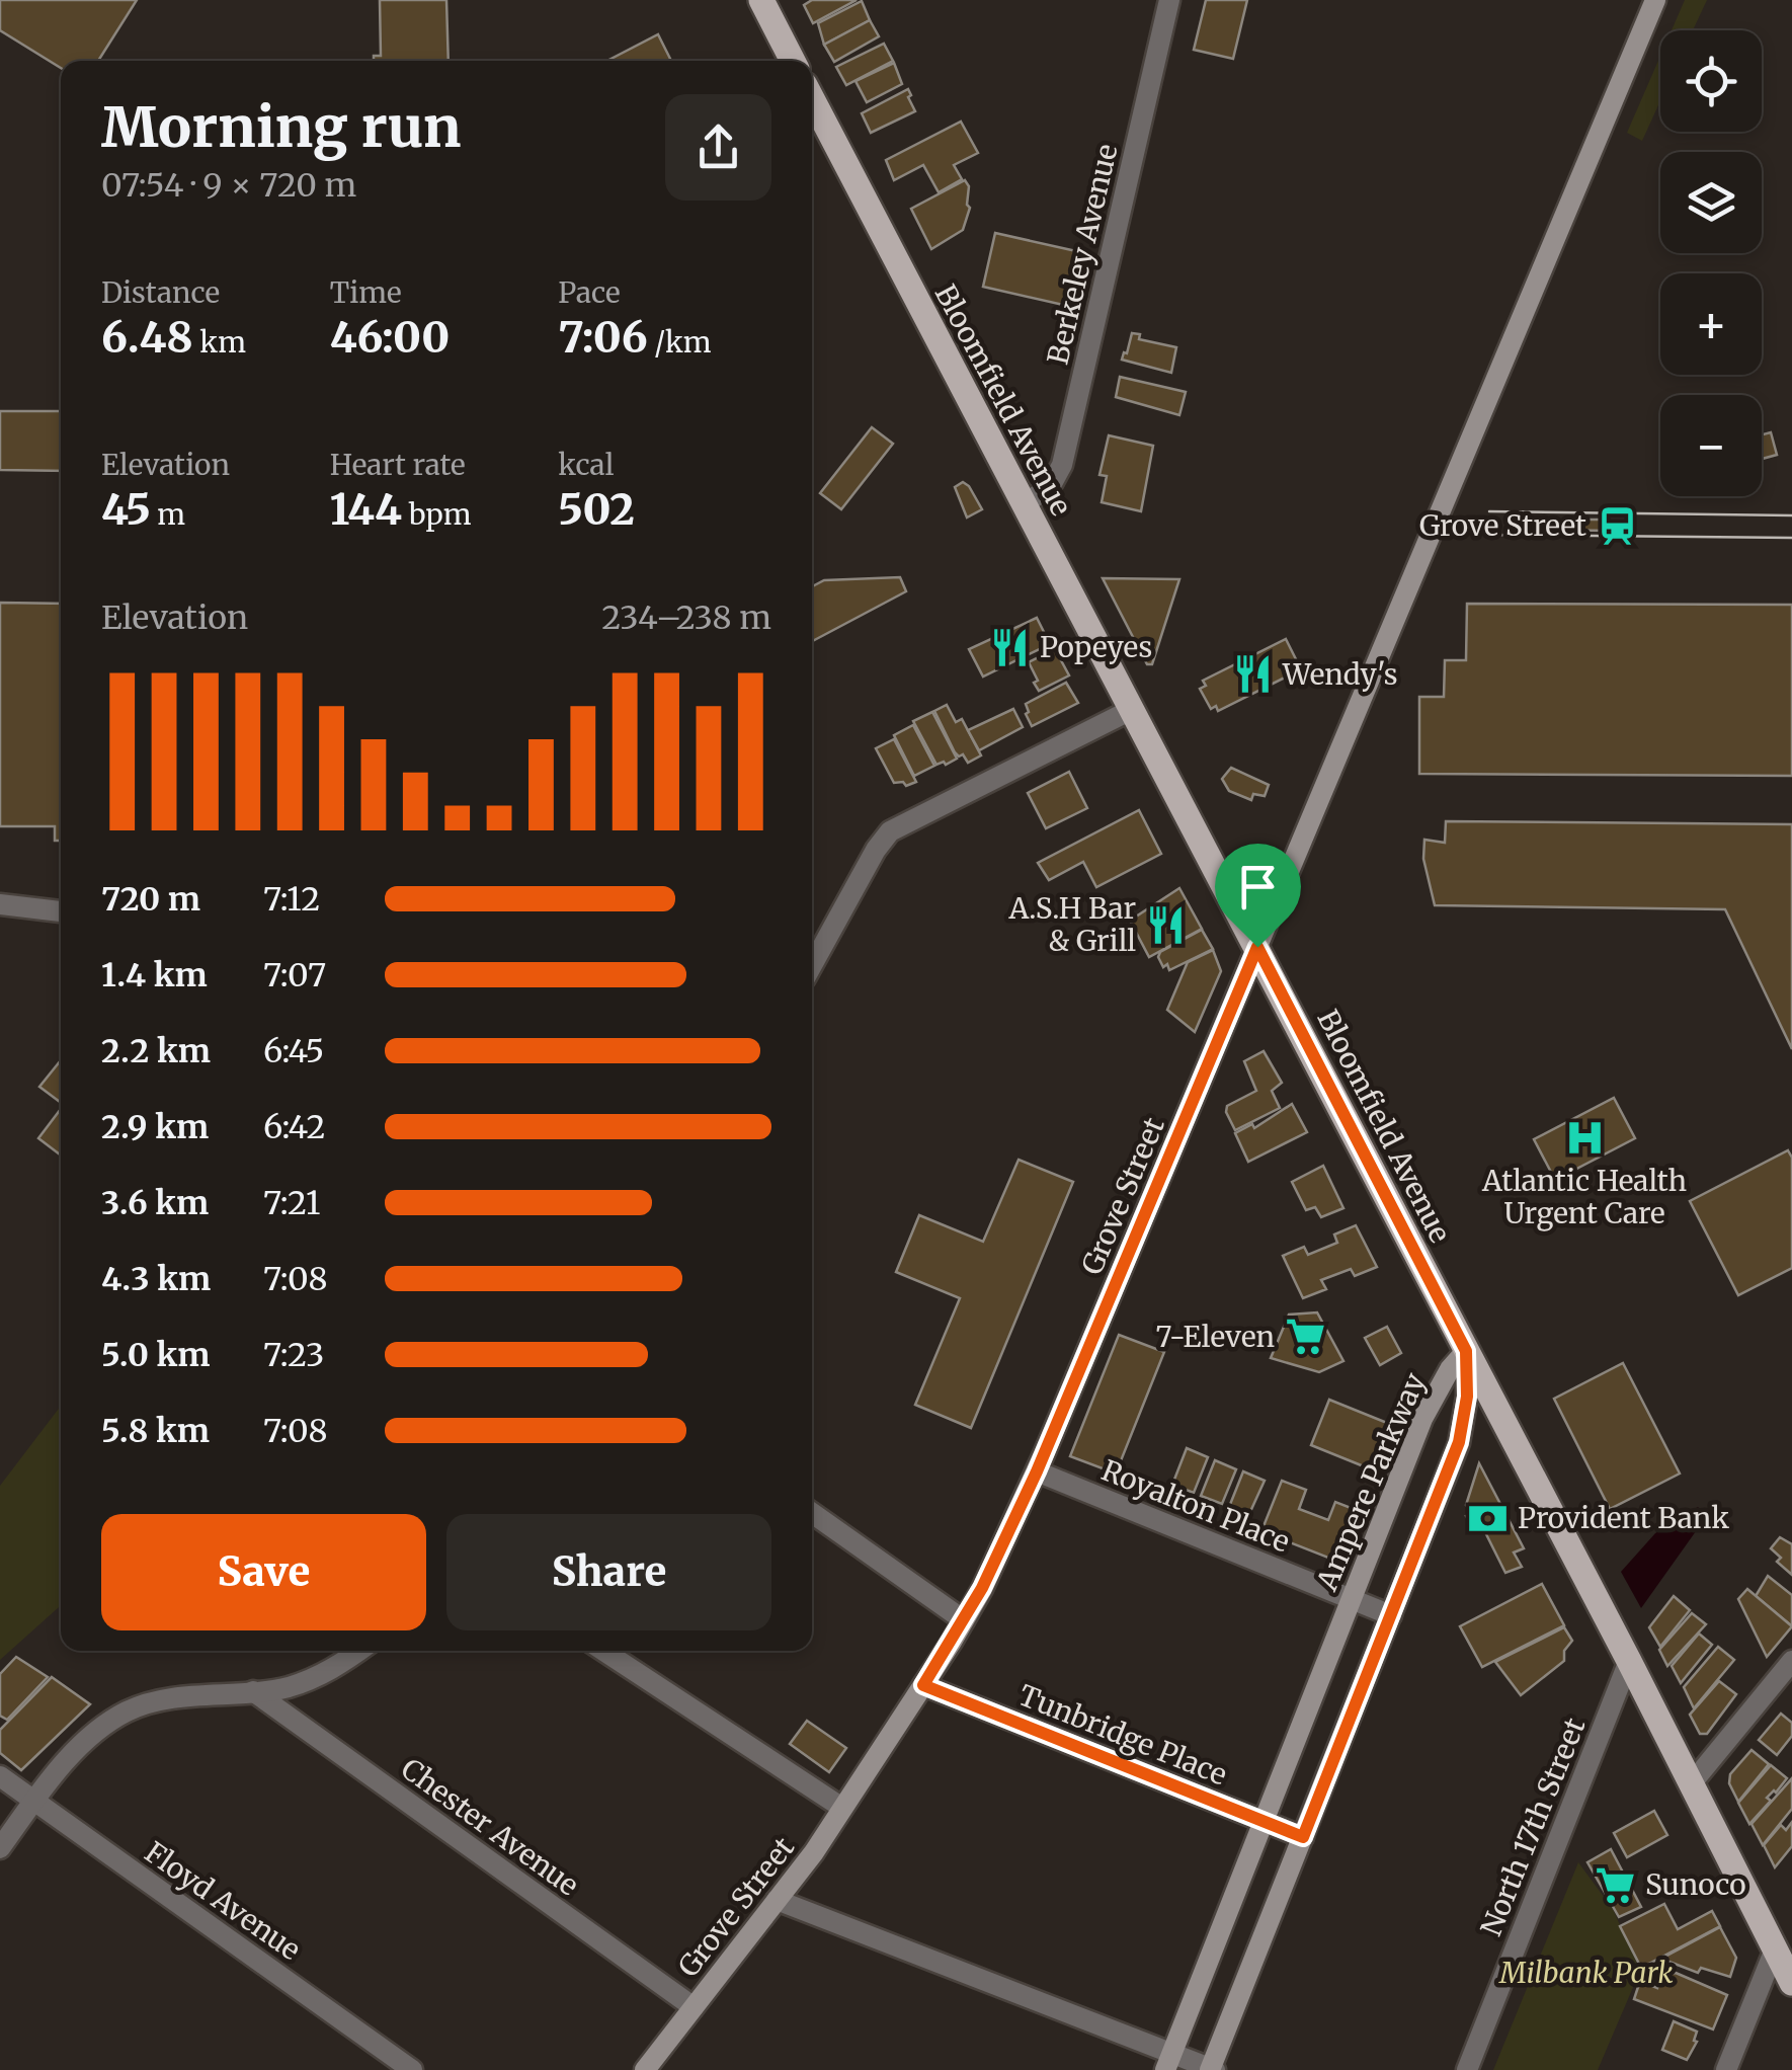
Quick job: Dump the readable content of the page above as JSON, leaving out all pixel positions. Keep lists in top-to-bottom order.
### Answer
{
  "streets": {
    "main road": ["Bloomfield Avenue", "Grove Street", "Ampere Parkway"],
    "street": [
      "Berkeley Avenue",
      "Royalton Place",
      "Tunbridge Place",
      "Chester Avenue",
      "North 17th Street",
      "Floyd Avenue"
    ]
  },
  "crossings": [
    ["Berkeley Avenue", "Bloomfield Avenue"],
    ["Bloomfield Avenue", "Grove Street"],
    ["Bloomfield Avenue", "Ampere Parkway"],
    ["Bloomfield Avenue", "North 17th Street"],
    ["Grove Street", "Royalton Place"],
    ["Grove Street", "Tunbridge Place"],
    ["Grove Street", "Chester Avenue"],
    ["Ampere Parkway", "Royalton Place"],
    ["Ampere Parkway", "Tunbridge Place"]
  ],
  "parks": ["Milbank Park"],
  "places": {
    "station": ["Grove Street"],
    "restaurant": ["Popeyes", "Wendy's", "A.S.H Bar & Grill"],
    "hospital": ["Atlantic Health Urgent Care"],
    "supermarket": ["7-Eleven", "Sunoco"],
    "bank": ["Provident Bank"]
  },
  "page": {
    "map_buttons": ["+", "−"],
    "heading": ["Morning run", "07:54 · 9 × 720 m"],
    "stats": [
      ["Distance", "6.48 km"],
      ["Time", "46:00"],
      ["Pace", "7:06 /km"],
      ["Elevation", "45 m"],
      ["Heart rate", "144 bpm"],
      ["kcal", "502"]
    ],
    "chart": ["Elevation", "234–238 m"],
    "list": [
      {
        "name": "720 m",
        "note": "7:12"
      },
      {
        "name": "1.4 km",
        "note": "7:07"
      },
      {
        "name": "2.2 km",
        "note": "6:45"
      },
      {
        "name": "2.9 km",
        "note": "6:42"
      },
      {
        "name": "3.6 km",
        "note": "7:21"
      },
      {
        "name": "4.3 km",
        "note": "7:08"
      },
      {
        "name": "5.0 km",
        "note": "7:23"
      },
      {
        "name": "5.8 km",
        "note": "7:08"
      }
    ],
    "buttons": ["Save", "Share"]
  }
}
